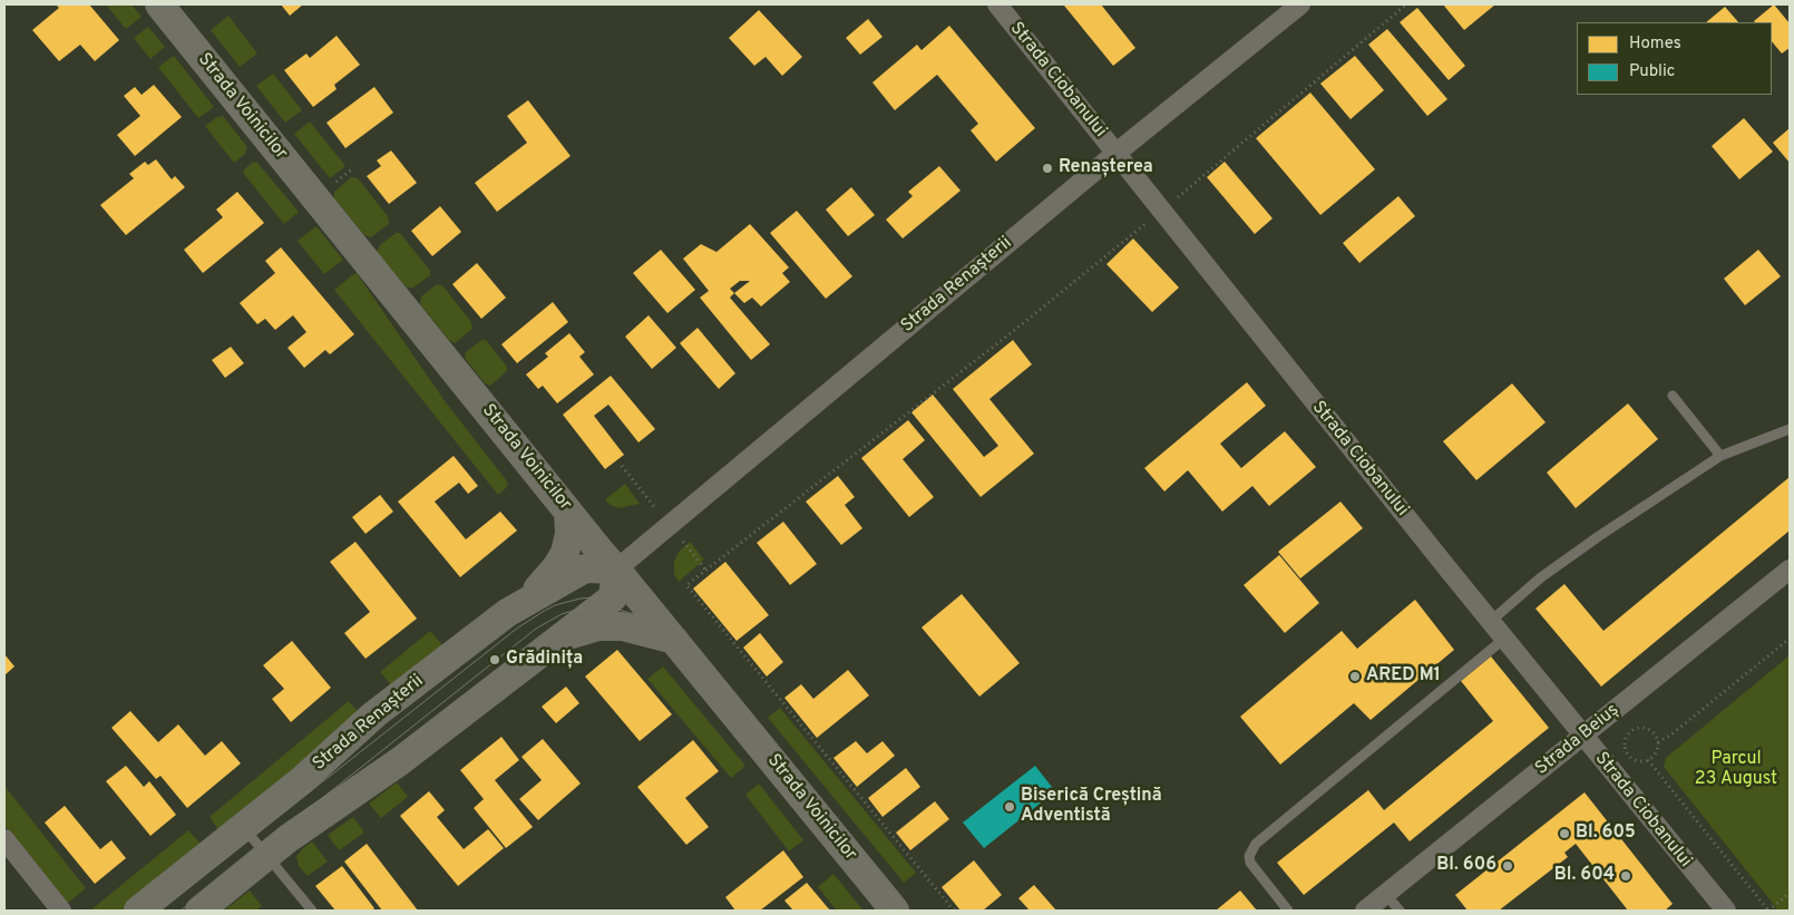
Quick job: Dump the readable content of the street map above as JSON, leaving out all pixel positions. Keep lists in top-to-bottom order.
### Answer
{
  "streets": {
    "street": [
      "Strada Ciobanului",
      "Strada Voinicilor",
      "Strada Renașterii",
      "Strada Beiuș"
    ]
  },
  "crossings": [
    ["Strada Ciobanului", "Strada Renașterii"],
    ["Strada Ciobanului", "Strada Beiuș"],
    ["Strada Voinicilor", "Strada Renașterii"]
  ],
  "parks": ["Parcul 23 August"],
  "places": [
    "Renașterea",
    "Grădinița",
    "ARED M1",
    "Biserică Creștină Adventistă",
    "Bl. 605",
    "Bl. 606",
    "Bl. 604"
  ],
  "legend": ["Homes", "Public"]
}
